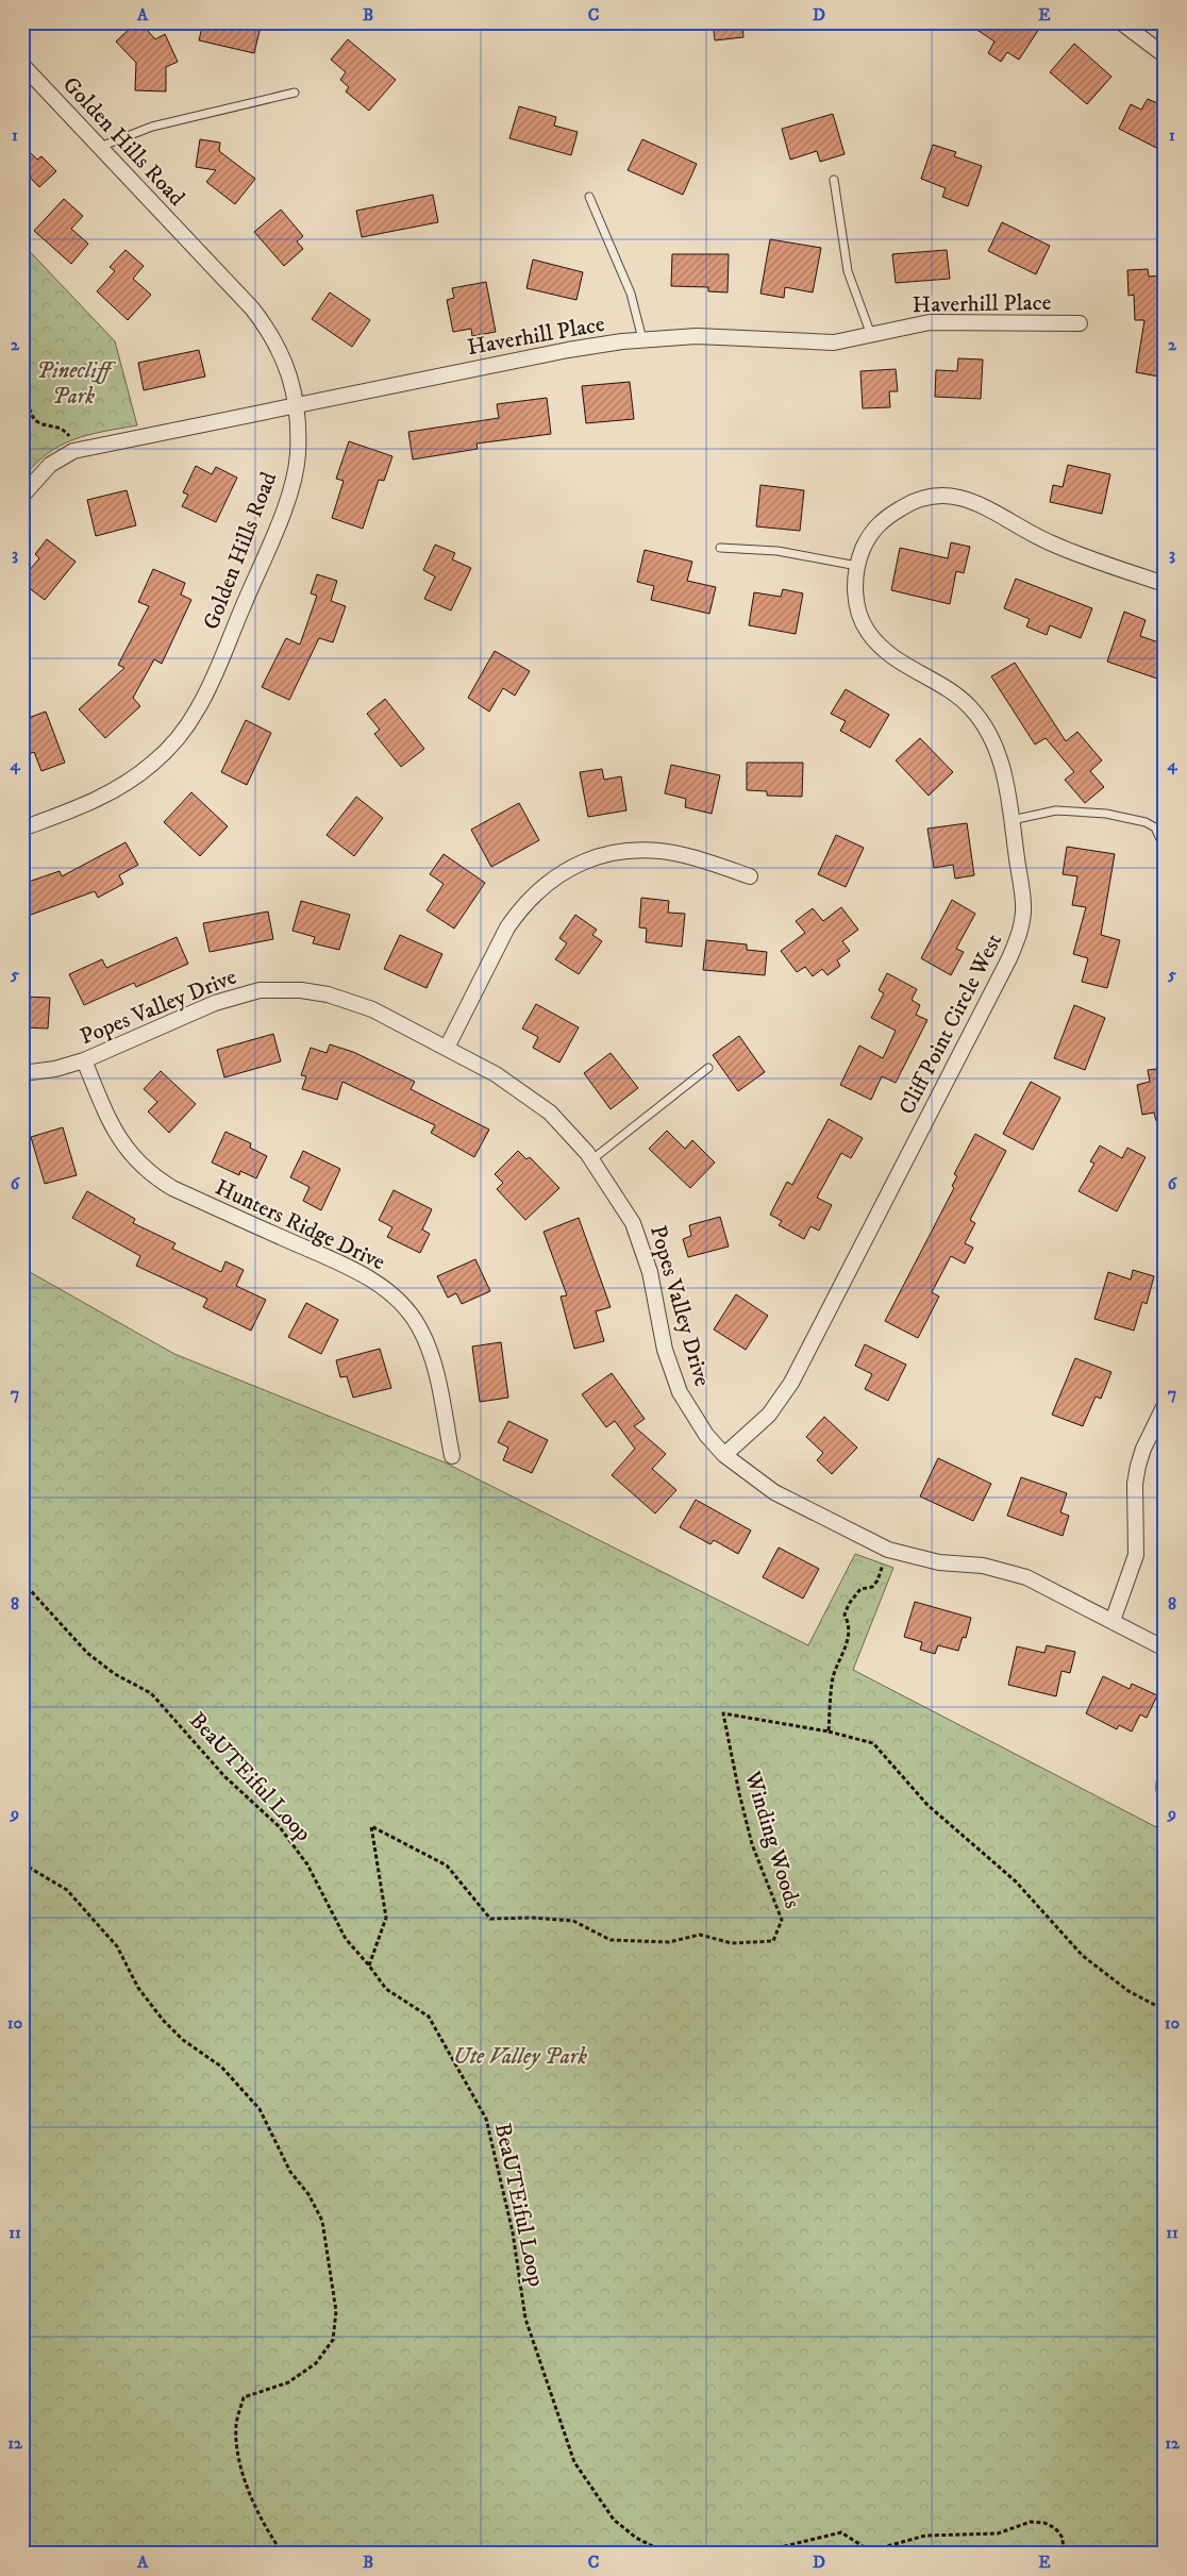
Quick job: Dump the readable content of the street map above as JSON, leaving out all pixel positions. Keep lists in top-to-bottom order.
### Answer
{
  "streets": {
    "street": [
      "Golden Hills Road",
      "Haverhill Place",
      "Popes Valley Drive",
      "Cliff Point Circle West",
      "Hunters Ridge Drive"
    ],
    "path": ["BeaUTEiful Loop", "Winding Woods"]
  },
  "crossings": [
    ["Golden Hills Road", "Haverhill Place"],
    ["Popes Valley Drive", "Cliff Point Circle West"],
    ["Popes Valley Drive", "Hunters Ridge Drive"],
    ["BeaUTEiful Loop", "Winding Woods"]
  ],
  "parks": ["Pinecliff Park", "Ute Valley Park"],
  "grid": {
    "columns": [
      "A",
      "B",
      "C",
      "D",
      "E"
    ],
    "rows": [
      "1",
      "2",
      "3",
      "4",
      "5",
      "6",
      "7",
      "8",
      "9",
      "10",
      "11",
      "12"
    ]
  }
}
